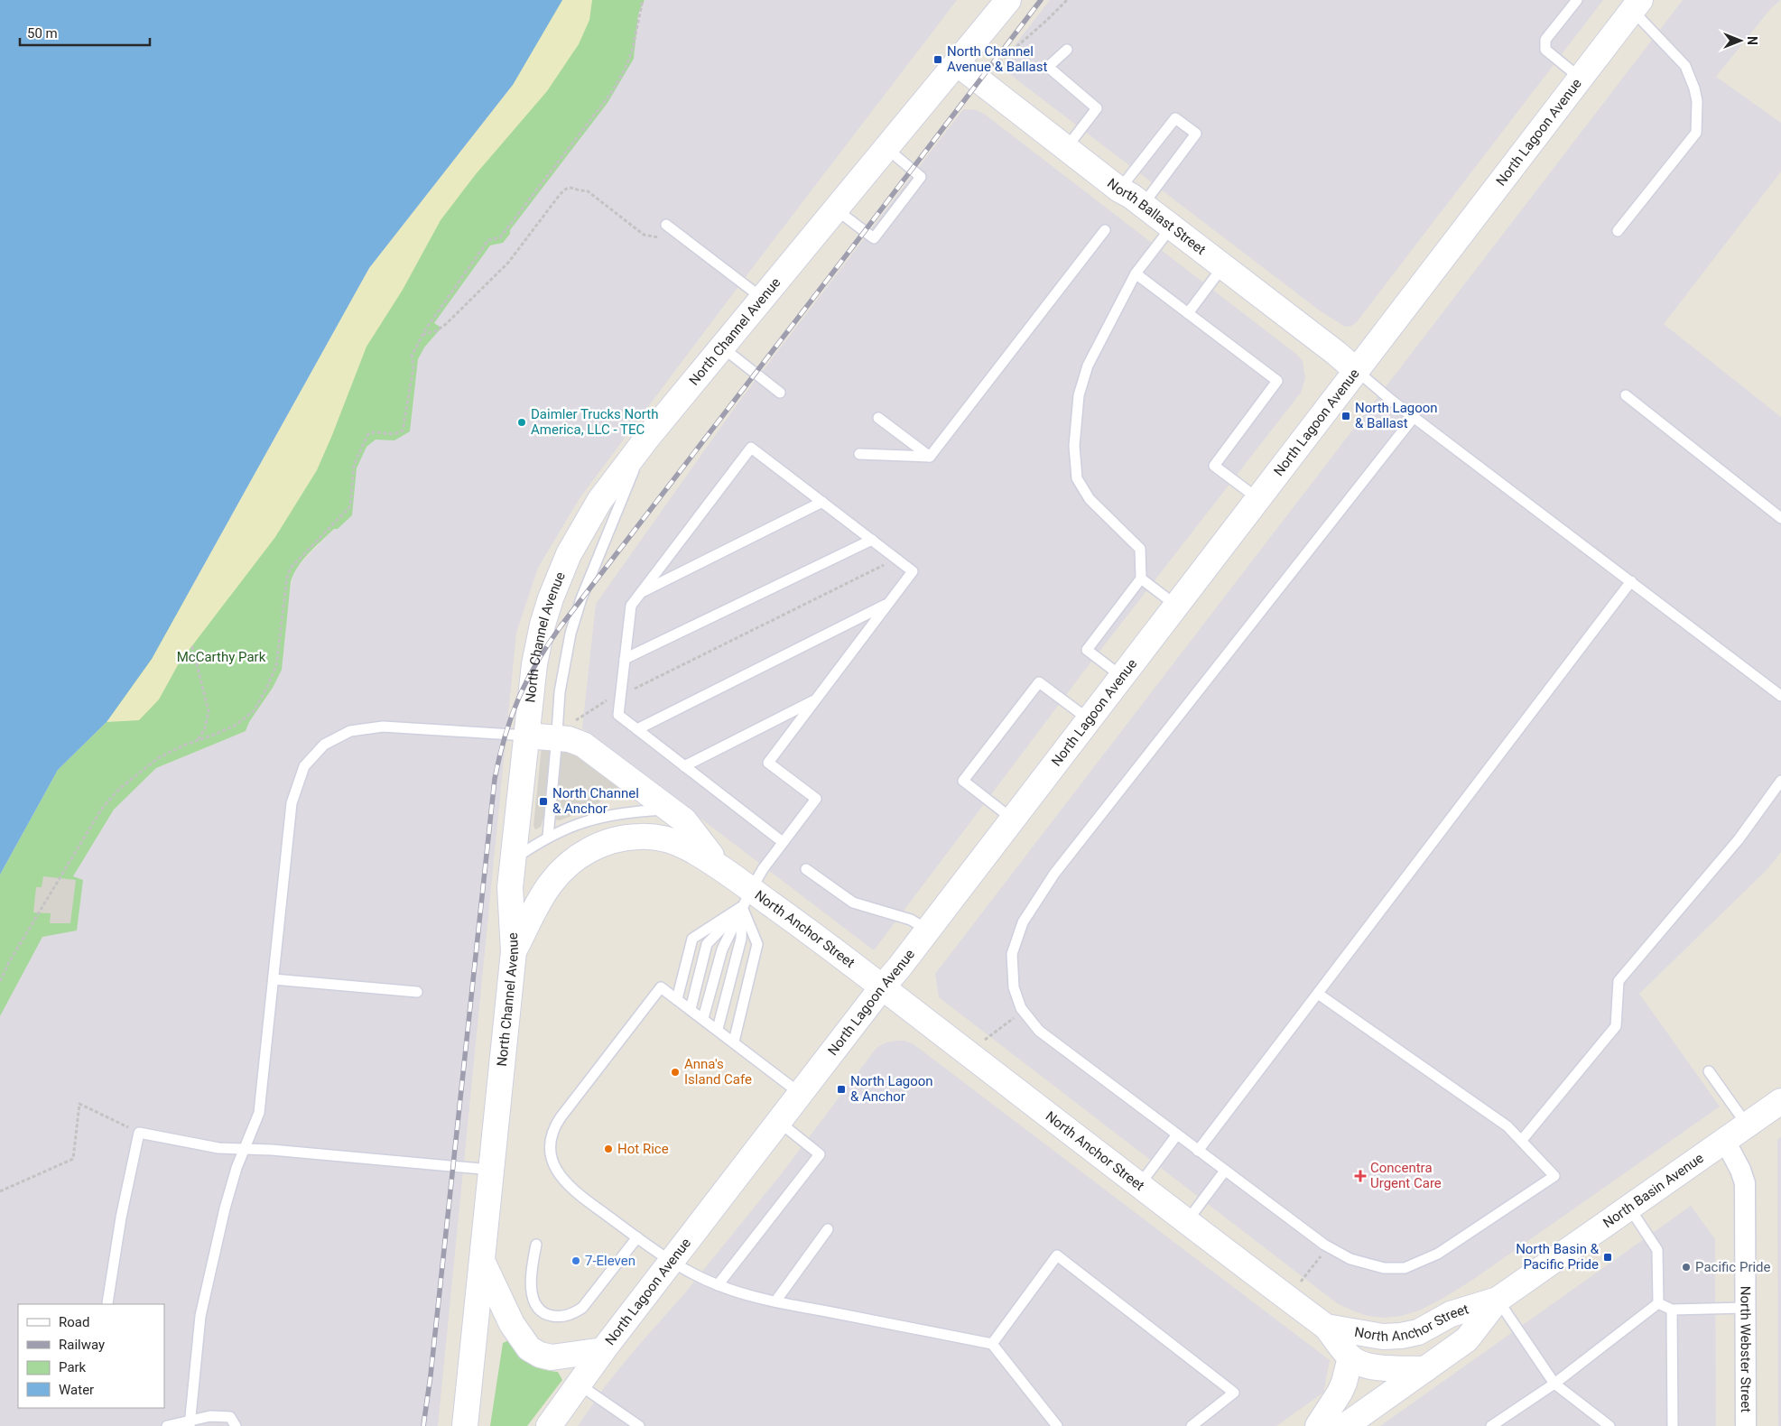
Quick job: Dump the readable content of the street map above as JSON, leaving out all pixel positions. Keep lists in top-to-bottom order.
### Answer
{
  "streets": {
    "street": [
      "North Lagoon Avenue",
      "North Ballast Street",
      "North Channel Avenue",
      "North Anchor Street",
      "North Basin Avenue",
      "North Webster Street"
    ]
  },
  "crossings": [
    ["North Lagoon Avenue", "North Ballast Street"],
    ["North Lagoon Avenue", "North Anchor Street"],
    ["North Ballast Street", "North Channel Avenue"],
    ["North Channel Avenue", "North Anchor Street"],
    ["North Anchor Street", "North Basin Avenue"],
    ["North Basin Avenue", "North Webster Street"]
  ],
  "parks": ["McCarthy Park"],
  "places": {
    "transit": [
      "North Channel Avenue & Ballast",
      "North Lagoon & Ballast",
      "North Channel & Anchor",
      "North Lagoon & Anchor",
      "North Basin & Pacific Pride"
    ],
    "other": [
      "Daimler Trucks North America, LLC - TEC",
      "Anna's Island Cafe",
      "Hot Rice",
      "7-Eleven",
      "Pacific Pride"
    ],
    "health": ["Concentra Urgent Care"]
  },
  "legend": [
    "Road",
    "Railway",
    "Park",
    "Water"
  ],
  "scale_bar": "50 m",
  "north": "right"
}
